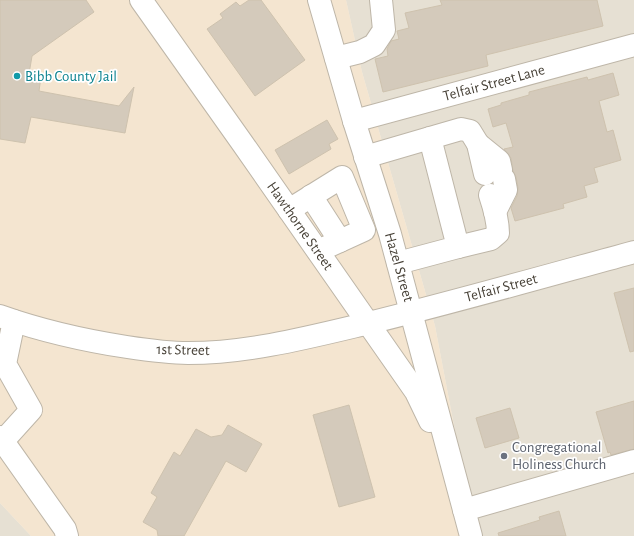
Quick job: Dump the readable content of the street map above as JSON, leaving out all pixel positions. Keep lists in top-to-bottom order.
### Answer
{
  "streets": {
    "street": [
      "Telfair Street Lane",
      "Hawthorne Street",
      "Hazel Street",
      "Telfair Street",
      "1st Street"
    ]
  },
  "crossings": [
    ["Telfair Street Lane", "Hazel Street"],
    ["Hawthorne Street", "Hazel Street"],
    ["Hawthorne Street", "Telfair Street"],
    ["Hawthorne Street", "1st Street"],
    ["Hazel Street", "Telfair Street"],
    ["Telfair Street", "1st Street"]
  ],
  "places": ["Bibb County Jail", "Congregational Holiness Church"]
}
